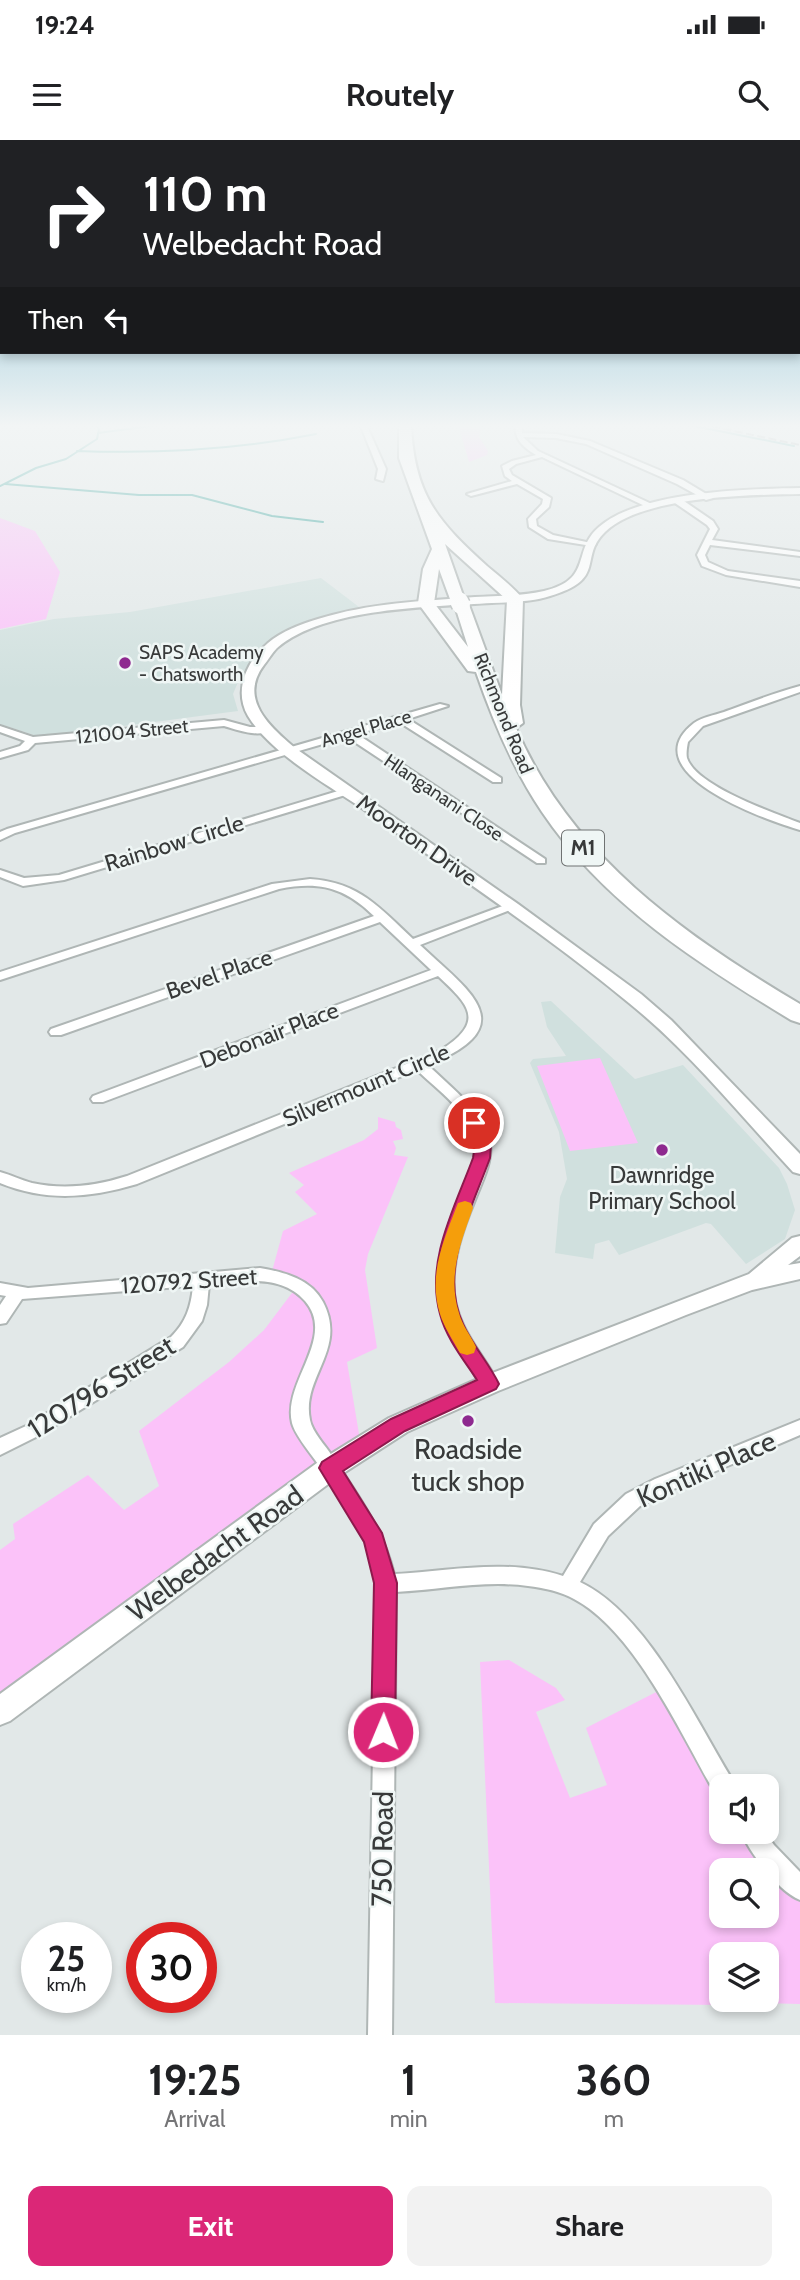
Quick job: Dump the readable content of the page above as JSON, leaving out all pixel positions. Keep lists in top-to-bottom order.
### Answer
{
  "streets": {
    "highway": ["Richmond Road", "M1"],
    "street": [
      "Angel Place",
      "121004 Street",
      "Hlanganani Close",
      "Moorton Drive",
      "Rainbow Circle",
      "Bevel Place",
      "Debonair Place",
      "Silvermount Circle",
      "120792 Street",
      "120796 Street",
      "Kontiki Place",
      "Welbedacht Road",
      "750 Road"
    ]
  },
  "crossings": [
    ["Richmond Road", "Moorton Drive"],
    ["Angel Place", "Hlanganani Close"],
    ["Angel Place", "Moorton Drive"],
    ["121004 Street", "Moorton Drive"],
    ["Moorton Drive", "Rainbow Circle"],
    ["Bevel Place", "Silvermount Circle"],
    ["Debonair Place", "Silvermount Circle"],
    ["120792 Street", "120796 Street"],
    ["120792 Street", "Welbedacht Road"],
    ["120792 Street", "750 Road"],
    ["Welbedacht Road", "750 Road"]
  ],
  "places": ["SAPS Academy - Chatsworth", "Dawnridge Primary School", "Roadside tuck shop"],
  "page": {
    "status": "19:24",
    "header": "Routely",
    "turn": ["110 m", "Welbedacht Road"],
    "then": "Then",
    "speed": "25 km/h",
    "limit": "30",
    "eta": [
      "19:25",
      "Arrival",
      "1",
      "min",
      "360",
      "m"
    ],
    "buttons": ["Exit", "Share"]
  }
}
